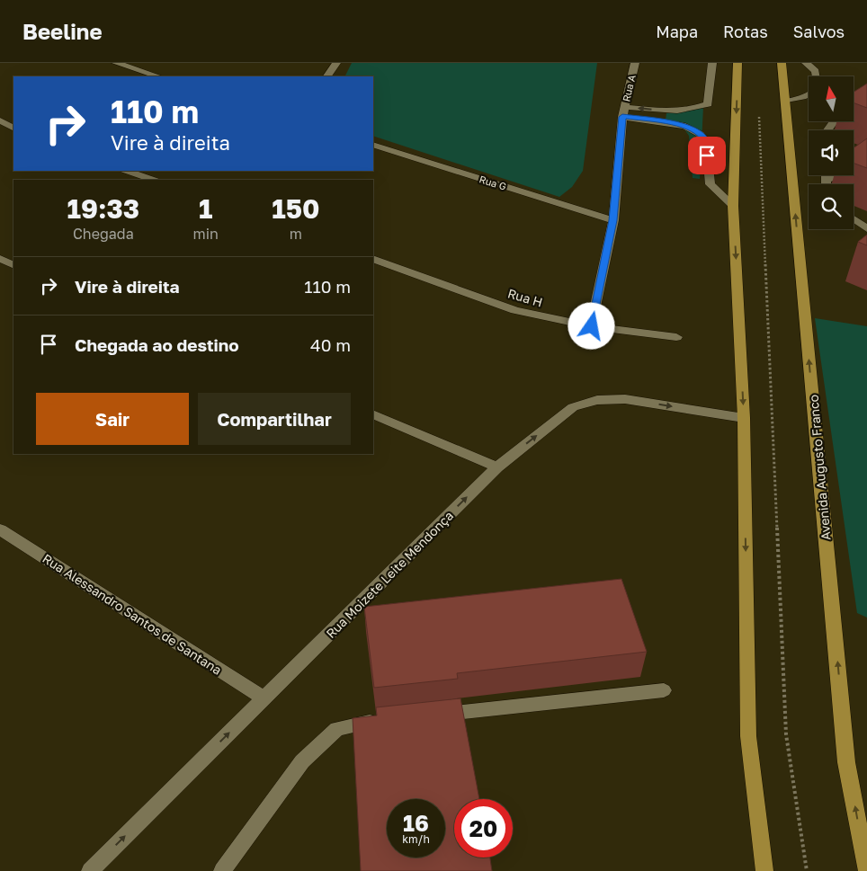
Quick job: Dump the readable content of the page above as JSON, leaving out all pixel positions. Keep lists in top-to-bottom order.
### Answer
{
  "streets": {
    "main road": ["Avenida Augusto Franco"],
    "street": [
      "Rua A",
      "Rua G",
      "Rua H",
      "Rua Moizete Leite Mendonça",
      "Rua Alessandro Santos de Santana"
    ]
  },
  "crossings": [
    ["Rua A", "Rua G"],
    ["Rua A", "Rua H"],
    ["Rua Moizete Leite Mendonça", "Rua Alessandro Santos de Santana"]
  ],
  "one_way": ["Rua Moizete Leite Mendonça"],
  "north": "top",
  "page": {
    "header": "Beeline",
    "nav": ["Mapa", "Rotas", "Salvos"],
    "turn": ["110 m", "Vire à direita"],
    "eta": [
      "19:33",
      "Chegada",
      "1",
      "min",
      "150",
      "m"
    ],
    "list": [
      {
        "name": "Vire à direita",
        "value": "110 m"
      },
      {
        "name": "Chegada ao destino",
        "value": "40 m"
      }
    ],
    "buttons": ["Sair", "Compartilhar"],
    "speed": "16 km/h",
    "limit": "20"
  }
}
